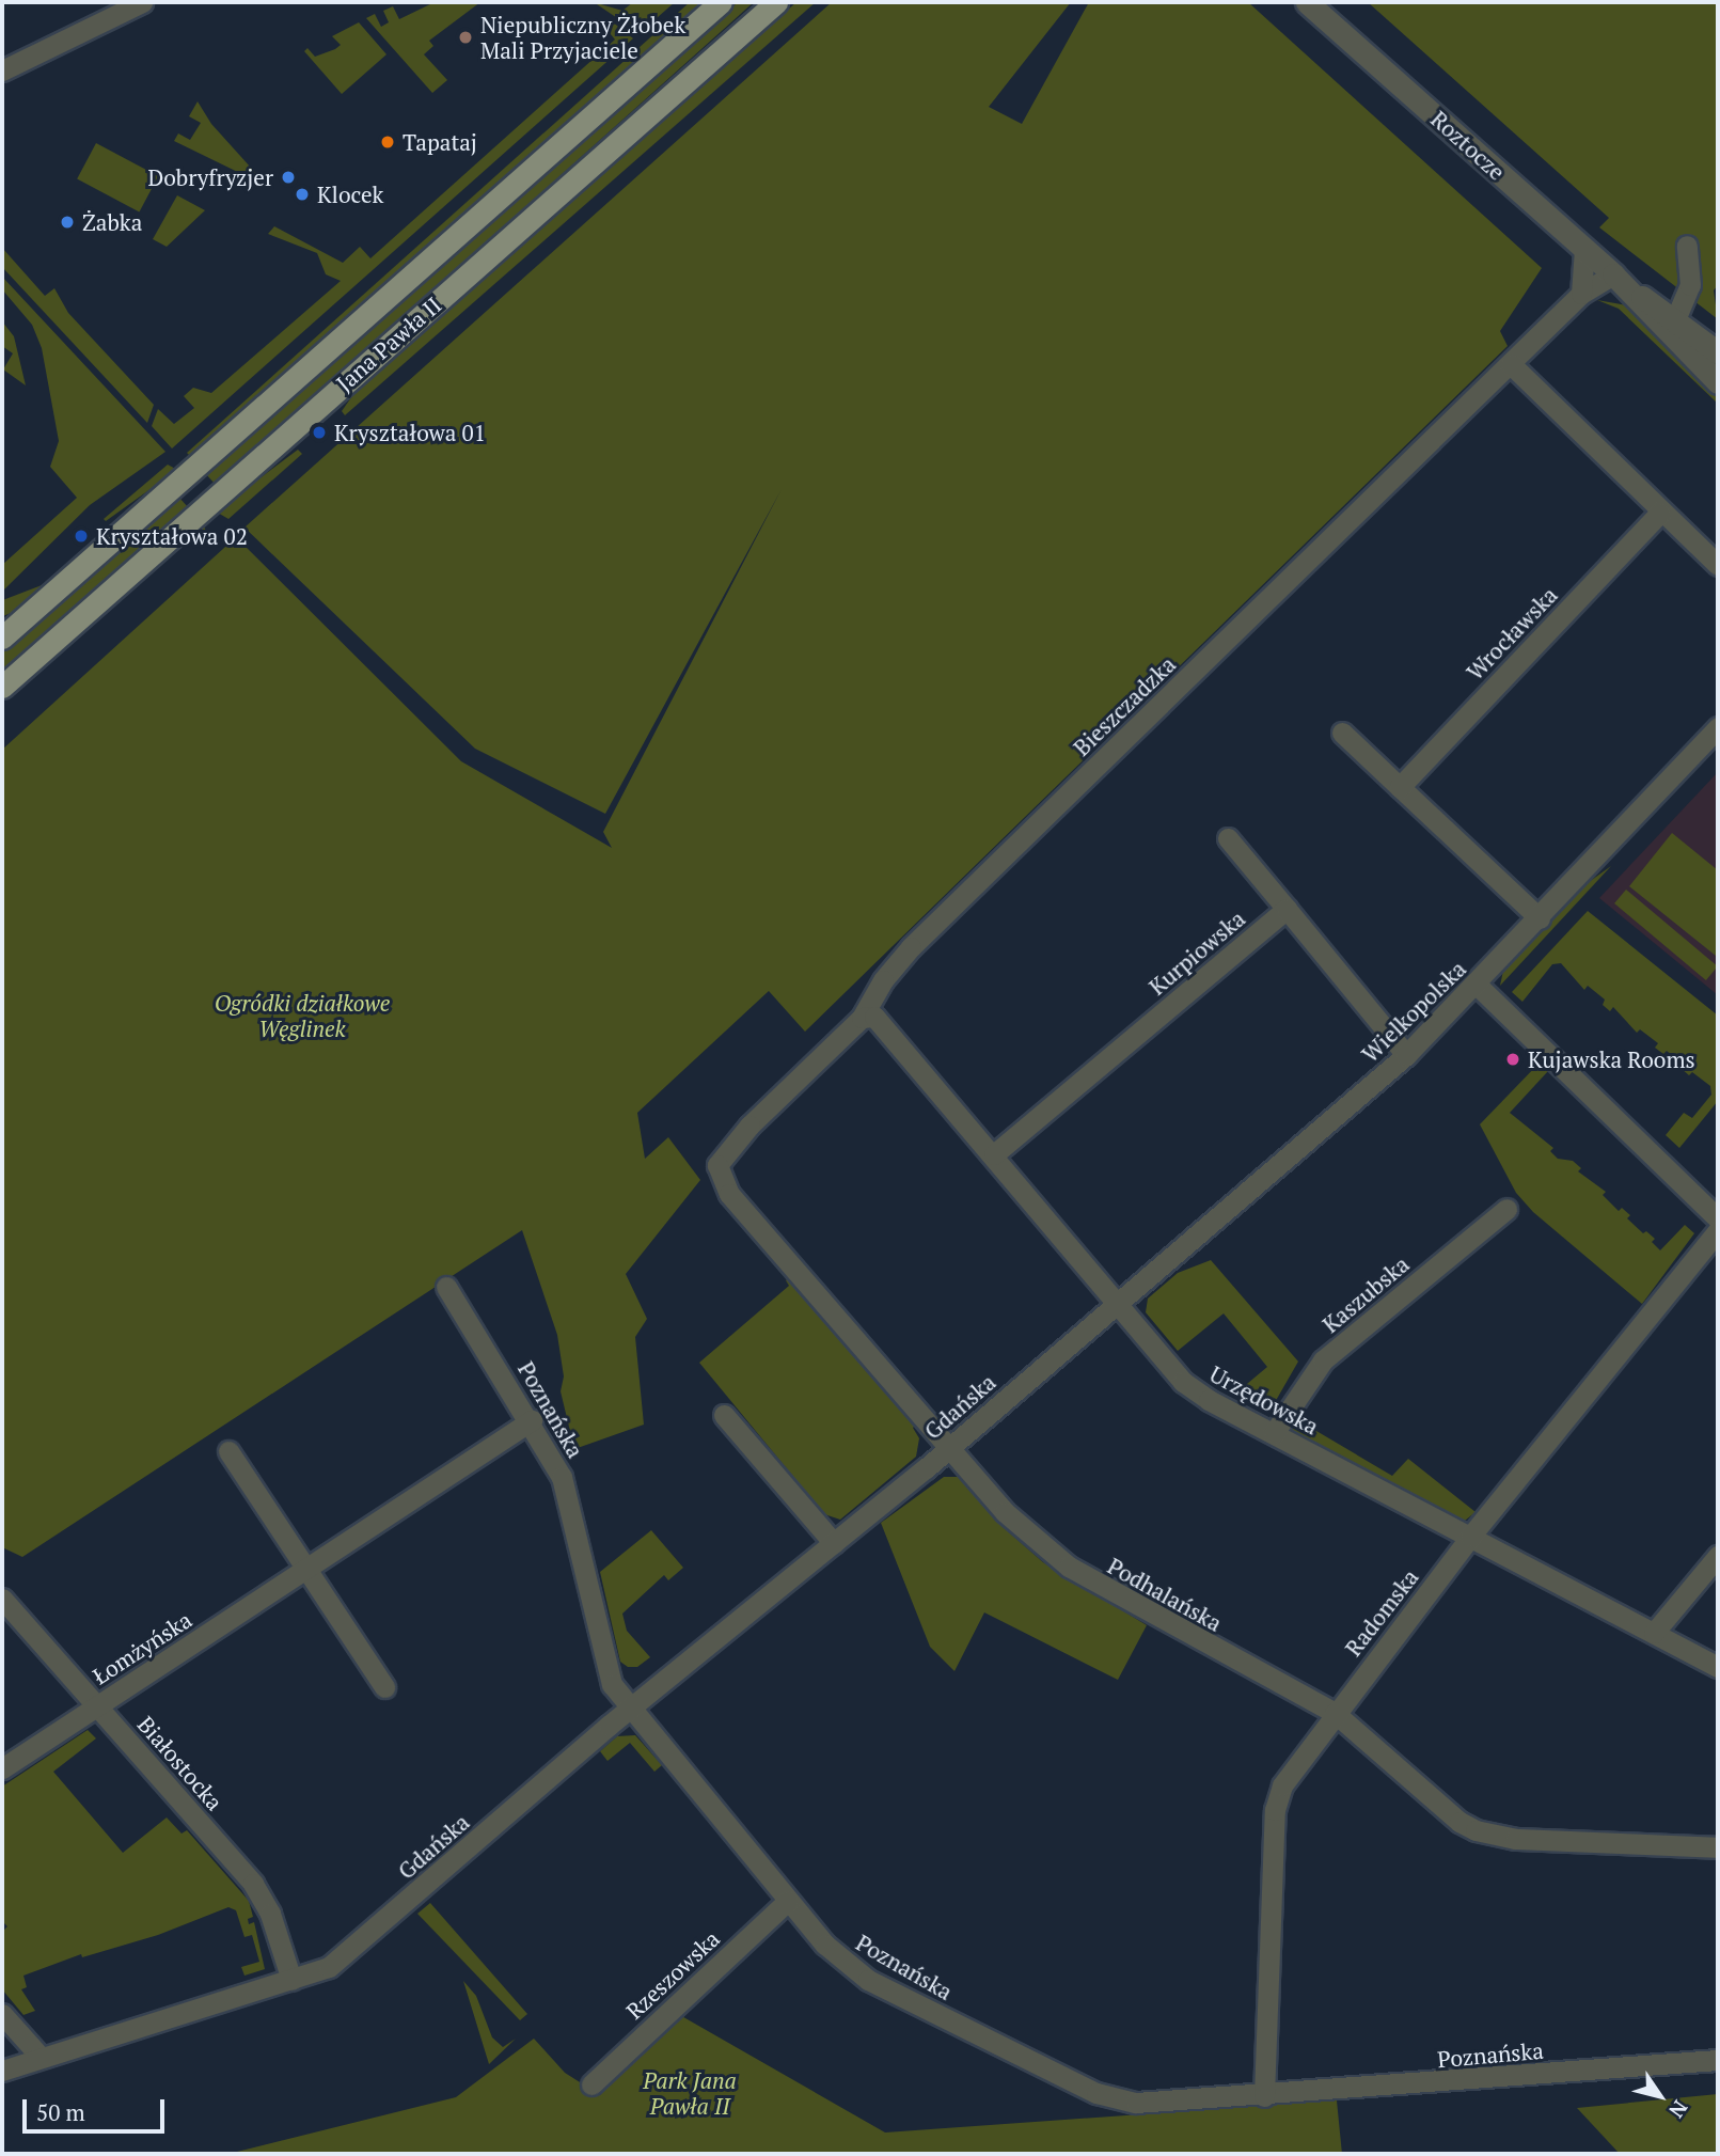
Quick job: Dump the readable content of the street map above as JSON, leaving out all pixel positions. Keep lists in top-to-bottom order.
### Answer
{
  "streets": {
    "main road": ["Jana Pawła II"],
    "street": [
      "Roztocze",
      "Wrocławska",
      "Bieszczadzka",
      "Kurpiowska",
      "Wielkopolska",
      "Kaszubska",
      "Urzędowska",
      "Gdańska",
      "Poznańska",
      "Podhalańska",
      "Radomska",
      "Łomżyńska",
      "Białostocka",
      "Rzeszowska"
    ]
  },
  "crossings": [
    ["Roztocze", "Bieszczadzka"],
    ["Bieszczadzka", "Urzędowska"],
    ["Bieszczadzka", "Podhalańska"],
    ["Kurpiowska", "Urzędowska"],
    ["Wielkopolska", "Urzędowska"],
    ["Wielkopolska", "Gdańska"],
    ["Kaszubska", "Urzędowska"],
    ["Urzędowska", "Gdańska"],
    ["Urzędowska", "Radomska"],
    ["Gdańska", "Poznańska"],
    ["Gdańska", "Podhalańska"],
    ["Gdańska", "Białostocka"],
    ["Poznańska", "Radomska"],
    ["Poznańska", "Łomżyńska"],
    ["Poznańska", "Rzeszowska"],
    ["Podhalańska", "Radomska"],
    ["Łomżyńska", "Białostocka"]
  ],
  "parks": ["Ogródki działkowe Węglinek", "Park Jana Pawła II"],
  "places": [
    "Niepubliczny Żłobek Mali Przyjaciele",
    "Tapataj",
    "Dobryfryzjer",
    "Klocek",
    "Żabka",
    "Kryształowa 01",
    "Kryształowa 02",
    "Kujawska Rooms"
  ],
  "scale_bar": "50 m",
  "north": "bottom right"
}
